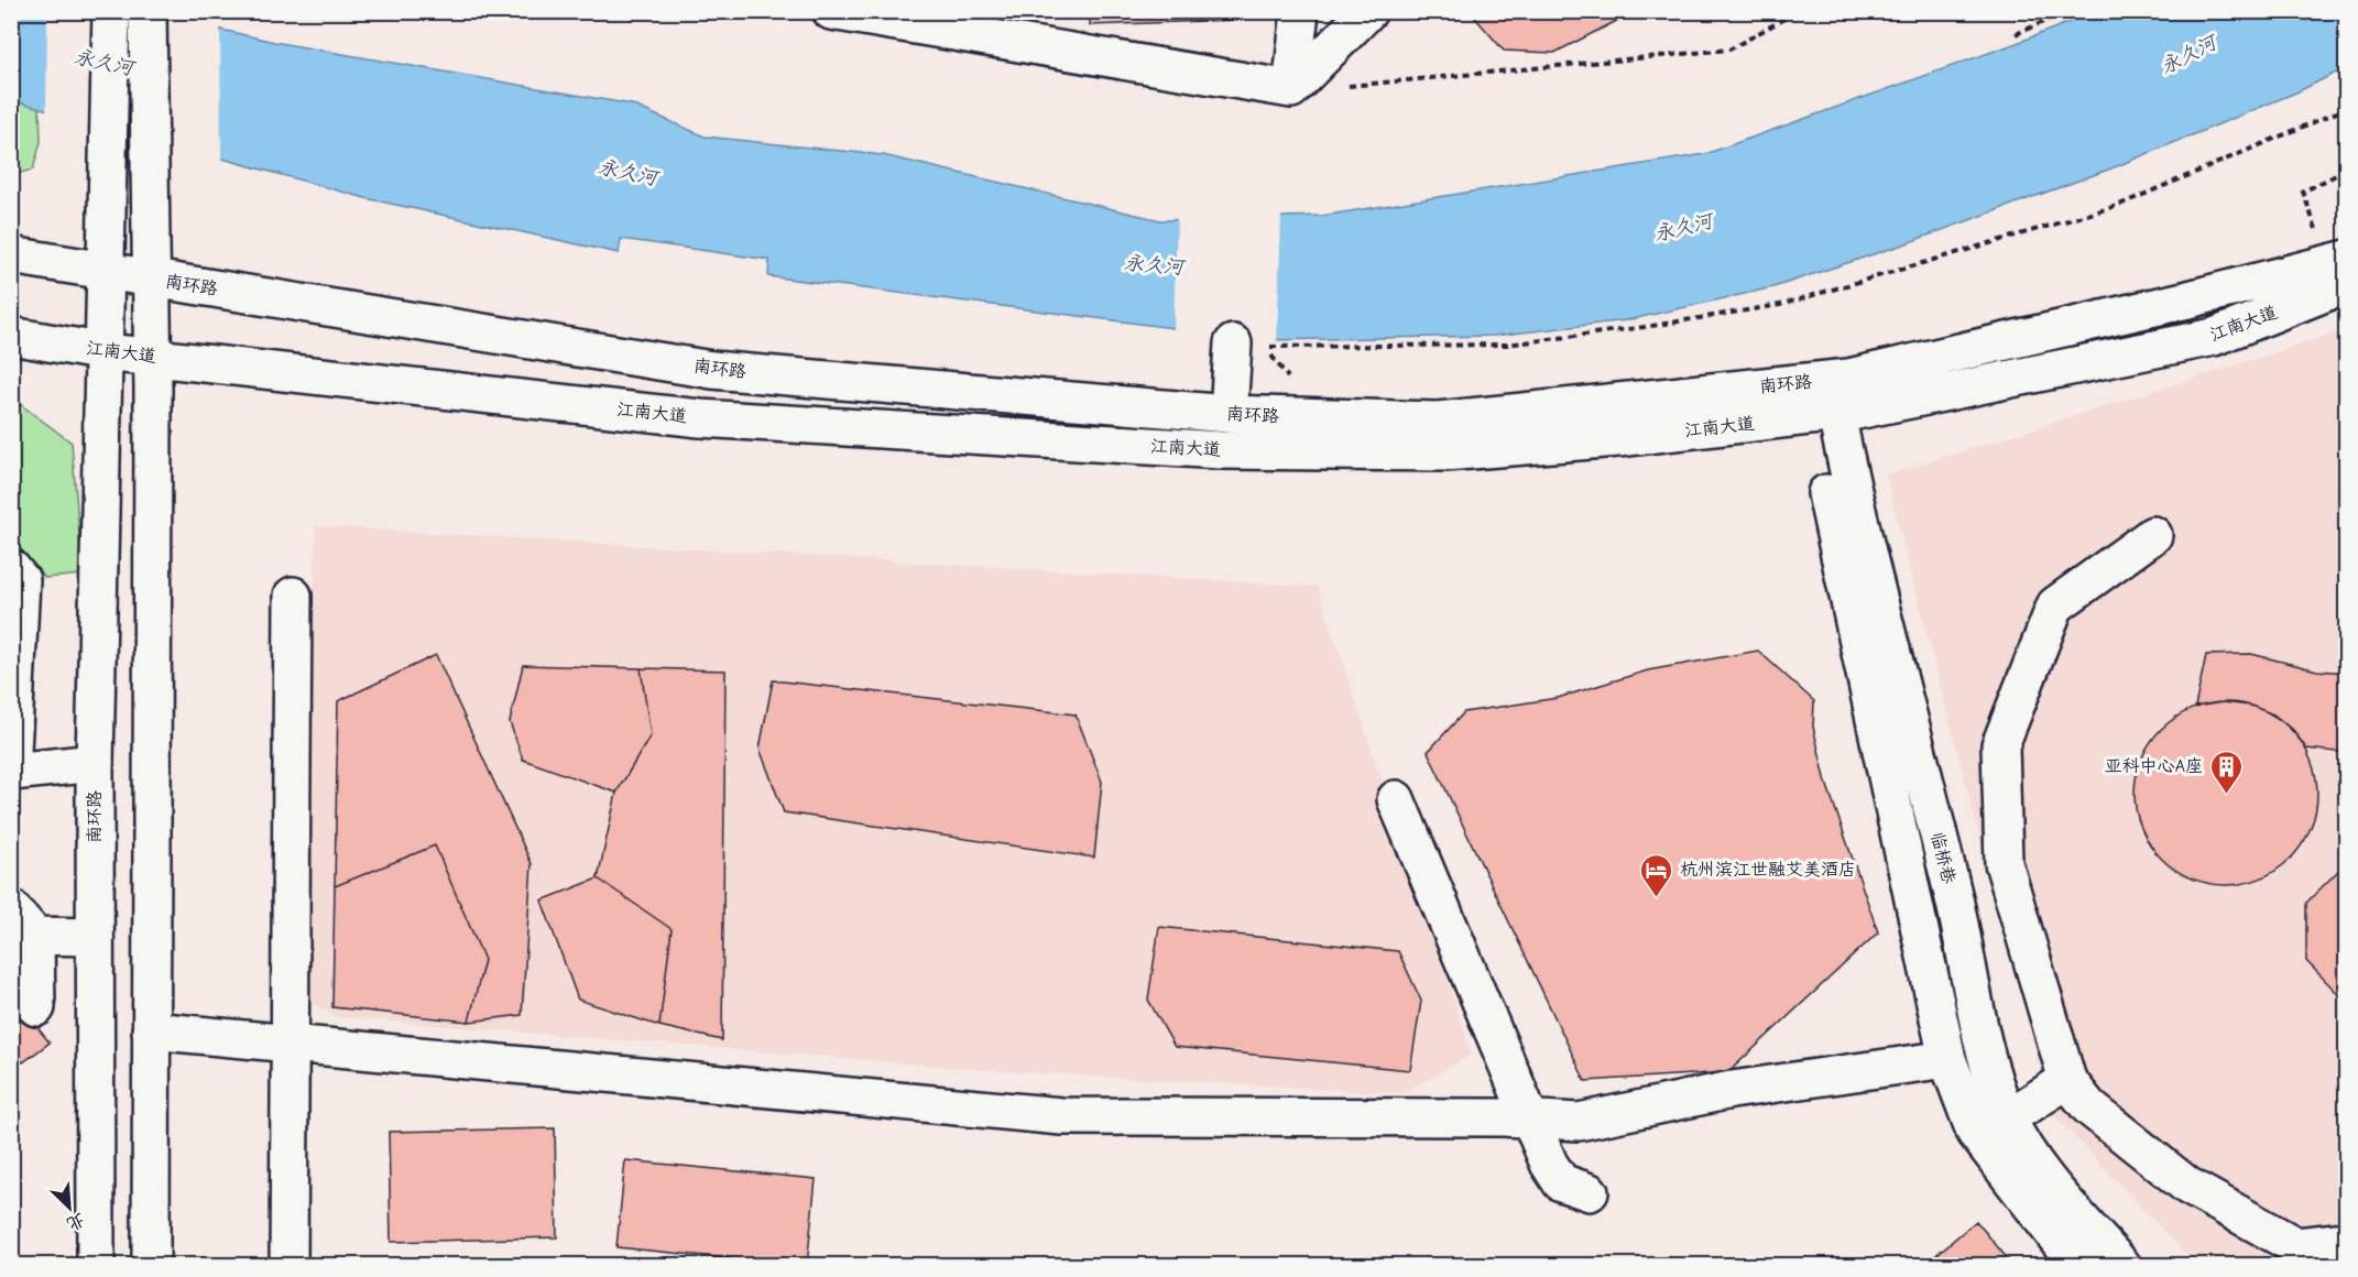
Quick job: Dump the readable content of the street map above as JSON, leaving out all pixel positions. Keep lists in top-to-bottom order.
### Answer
{
  "streets": {
    "main road": ["南环路", "江南大道", "临桥巷"]
  },
  "crossings": [
    ["南环路", "江南大道"],
    ["江南大道", "临桥巷"]
  ],
  "water": ["永久河"],
  "places": {
    "building": ["亚科中心A座"],
    "hotel": ["杭州滨江世融艾美酒店"]
  },
  "north": "bottom right"
}
